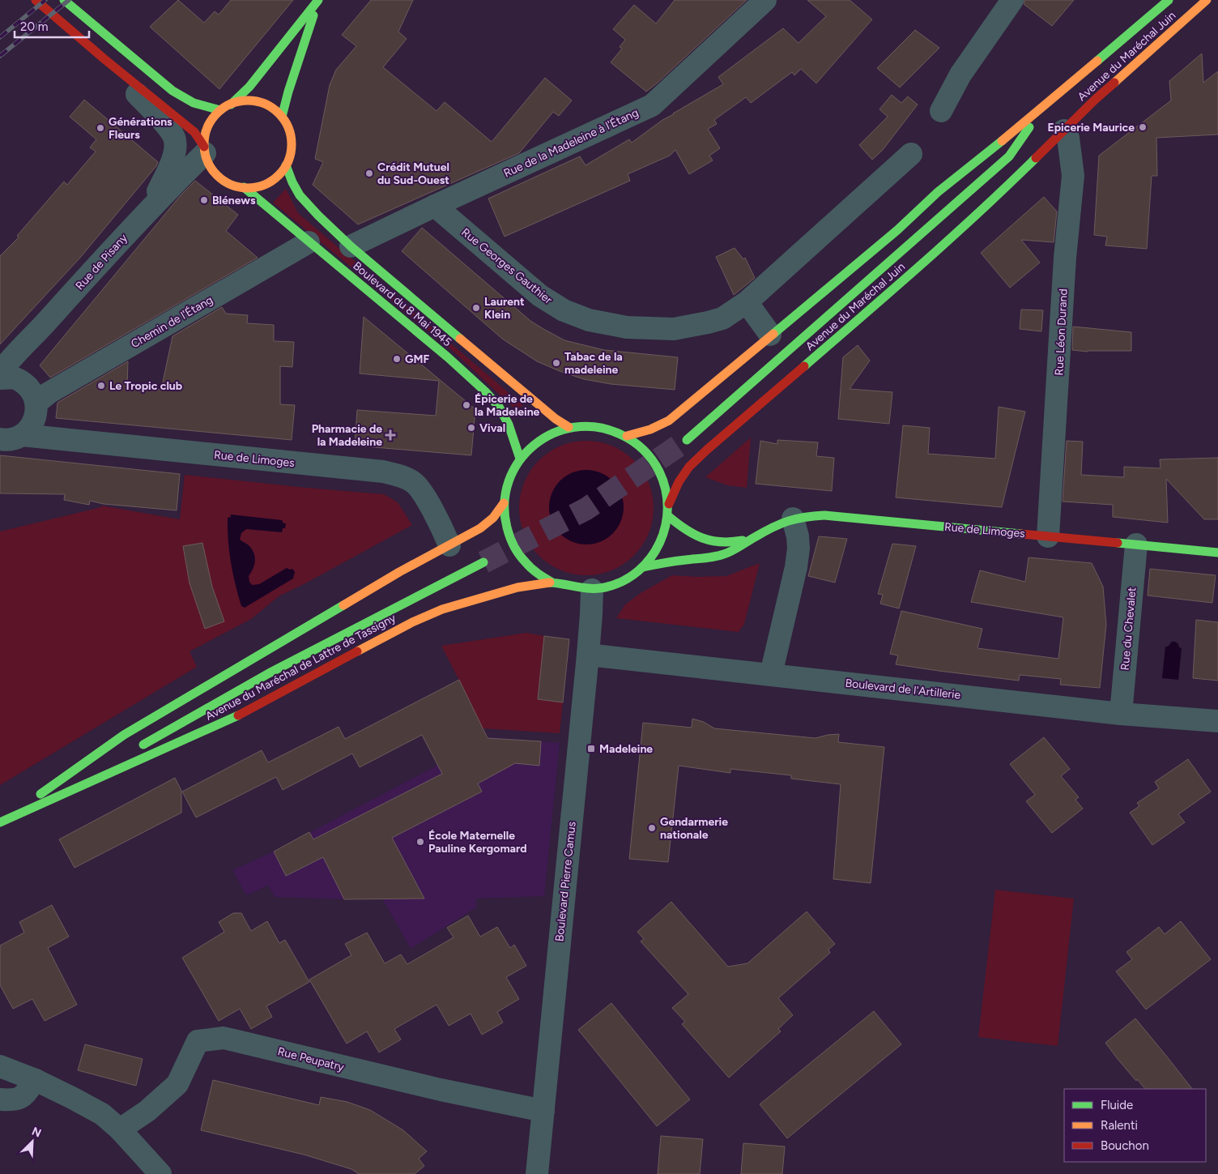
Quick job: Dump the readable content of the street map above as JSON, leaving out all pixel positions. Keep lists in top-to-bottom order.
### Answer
{
  "streets": {
    "main road": [
      "Avenue du Maréchal Juin",
      "Boulevard du 8 Mai 1945",
      "Rue de Limoges",
      "Avenue du Maréchal de Lattre de Tassigny"
    ],
    "street": [
      "Rue de la Madeleine à l'Étang",
      "Rue de Pisany",
      "Rue Georges Gauthier",
      "Chemin de l'Étang",
      "Rue Léon Durand",
      "Rue du Chevalet",
      "Boulevard de l'Artillerie",
      "Boulevard Pierre Camus",
      "Rue Peupatry"
    ]
  },
  "crossings": [
    ["Avenue du Maréchal Juin", "Rue Léon Durand"],
    ["Rue de la Madeleine à l'Étang", "Rue Georges Gauthier"],
    ["Rue de la Madeleine à l'Étang", "Boulevard du 8 Mai 1945"],
    ["Rue de Pisany", "Boulevard du 8 Mai 1945"],
    ["Boulevard du 8 Mai 1945", "Chemin de l'Étang"],
    ["Rue Léon Durand", "Rue de Limoges"],
    ["Rue de Limoges", "Rue du Chevalet"],
    ["Rue du Chevalet", "Boulevard de l'Artillerie"],
    ["Boulevard de l'Artillerie", "Boulevard Pierre Camus"],
    ["Boulevard Pierre Camus", "Rue Peupatry"]
  ],
  "places": {
    "other": [
      "Epicerie Maurice",
      "Générations Fleurs",
      "Crédit Mutuel du Sud-Ouest",
      "Blénews",
      "Laurent Klein",
      "GMF",
      "Tabac de la madeleine",
      "Le Tropic club",
      "Épicerie de la Madeleine",
      "Vival",
      "Gendarmerie nationale",
      "École Maternelle Pauline Kergomard"
    ],
    "health": ["Pharmacie de la Madeleine"],
    "transit": ["Madeleine"]
  },
  "legend": ["Fluide", "Ralenti", "Bouchon"],
  "scale_bar": "20 m",
  "north": "top right"
}
